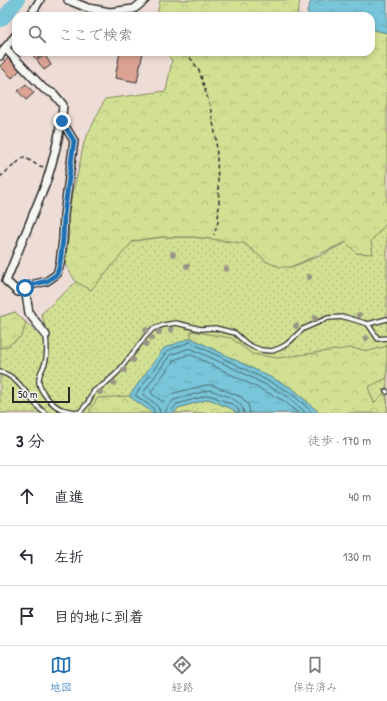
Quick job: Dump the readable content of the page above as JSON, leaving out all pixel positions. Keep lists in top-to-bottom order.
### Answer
{
  "scale_bar": "50 m",
  "page": {
    "search": "ここで検索",
    "scale": "50 m",
    "heading": ["3 分", "徒歩 · 170 m"],
    "list": [
      ["直進", "40 m"],
      ["左折", "130 m"],
      "目的地に到着"
    ],
    "nav": ["地図", "経路", "保存済み"]
  }
}
